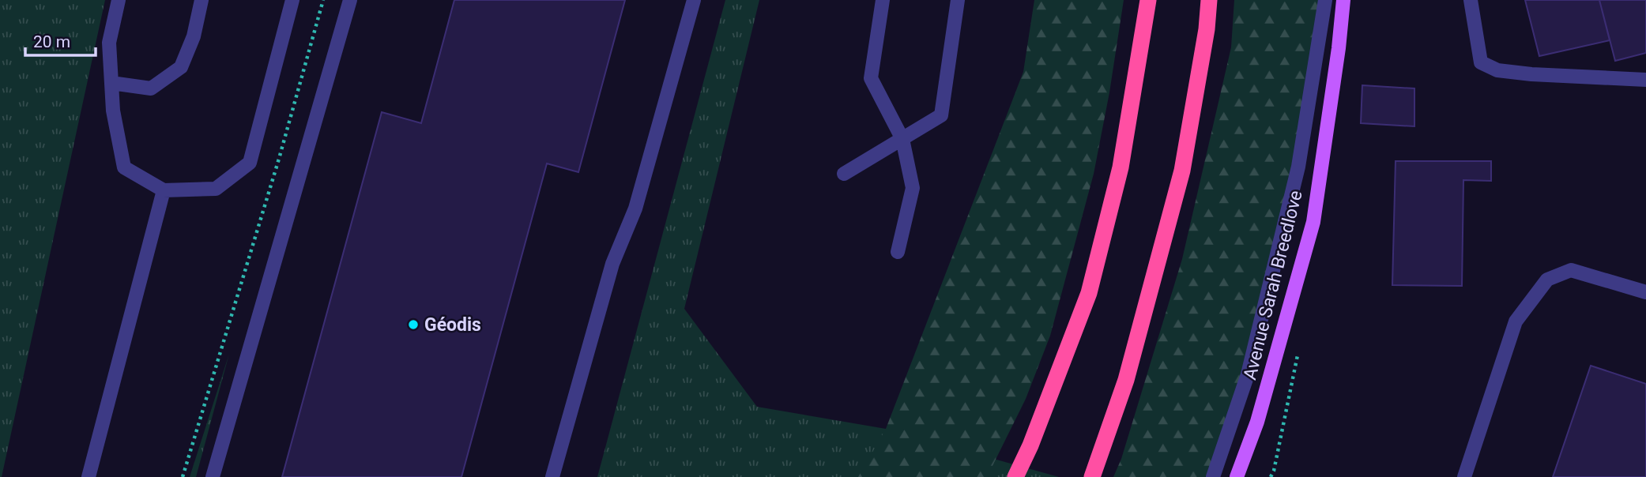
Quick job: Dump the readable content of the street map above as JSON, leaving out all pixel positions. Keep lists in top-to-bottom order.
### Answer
{
  "streets": {
    "main road": ["Avenue Sarah Breedlove"]
  },
  "places": ["Géodis"],
  "scale_bar": "20 m"
}
